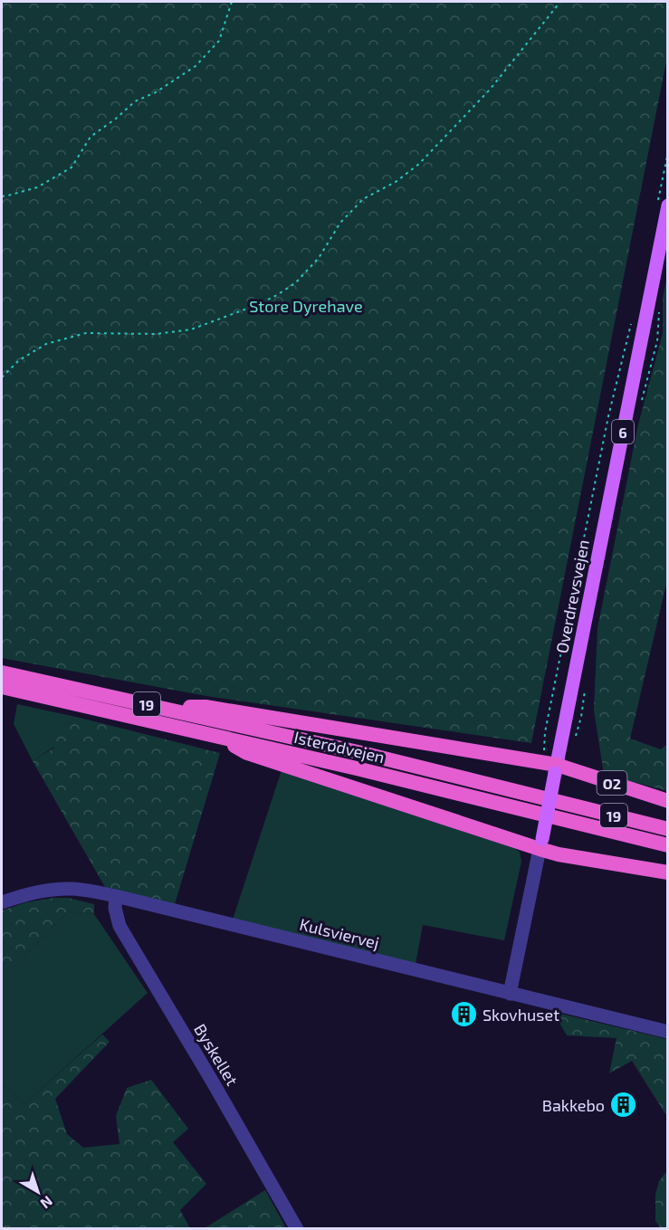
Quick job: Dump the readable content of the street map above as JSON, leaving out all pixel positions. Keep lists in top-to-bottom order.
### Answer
{
  "streets": {
    "highway": ["19", "Isterødvejen", "O2"],
    "main road": ["6", "Overdrevsvejen"],
    "street": ["Kulsviervej", "Byskellet"]
  },
  "crossings": [
    ["Overdrevsvejen", "O2"],
    ["Overdrevsvejen", "Kulsviervej"],
    ["Kulsviervej", "Byskellet"]
  ],
  "parks": ["Store Dyrehave"],
  "places": {
    "building": ["Skovhuset", "Bakkebo"]
  },
  "north": "bottom right"
}
